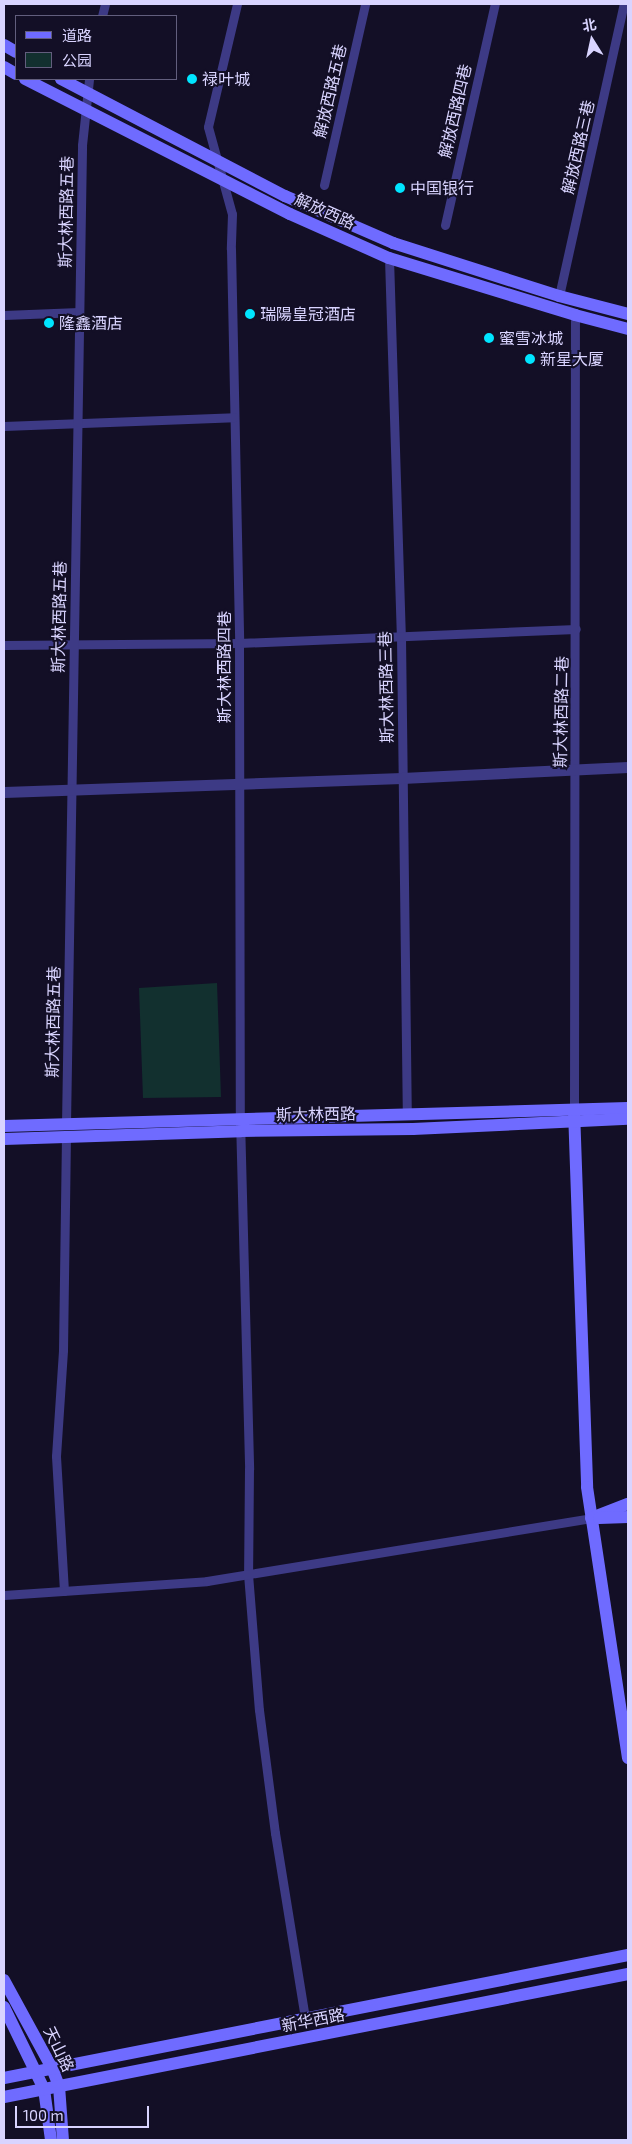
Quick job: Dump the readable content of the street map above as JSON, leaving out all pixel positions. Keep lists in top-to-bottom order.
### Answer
{
  "streets": {
    "main road": [
      "解放西路",
      "斯大林西路",
      "新华西路",
      "天山路"
    ],
    "street": [
      "解放西路五巷",
      "解放西路四巷",
      "解放西路三巷",
      "斯大林西路五巷",
      "斯大林西路四巷",
      "斯大林西路三巷",
      "斯大林西路二巷"
    ]
  },
  "crossings": [
    ["解放西路三巷", "解放西路"],
    ["解放西路", "斯大林西路五巷"],
    ["解放西路", "斯大林西路四巷"],
    ["解放西路", "斯大林西路三巷"],
    ["解放西路", "斯大林西路二巷"],
    ["斯大林西路五巷", "斯大林西路"],
    ["斯大林西路四巷", "斯大林西路"],
    ["斯大林西路四巷", "新华西路"],
    ["斯大林西路三巷", "斯大林西路"],
    ["斯大林西路二巷", "斯大林西路"],
    ["新华西路", "天山路"]
  ],
  "places": [
    "禄叶城",
    "中国银行",
    "瑞陽皇冠酒店",
    "隆鑫酒店",
    "蜜雪冰城",
    "新星大厦"
  ],
  "legend": ["道路", "公园"],
  "scale_bar": "100 m",
  "north": "top"
}
